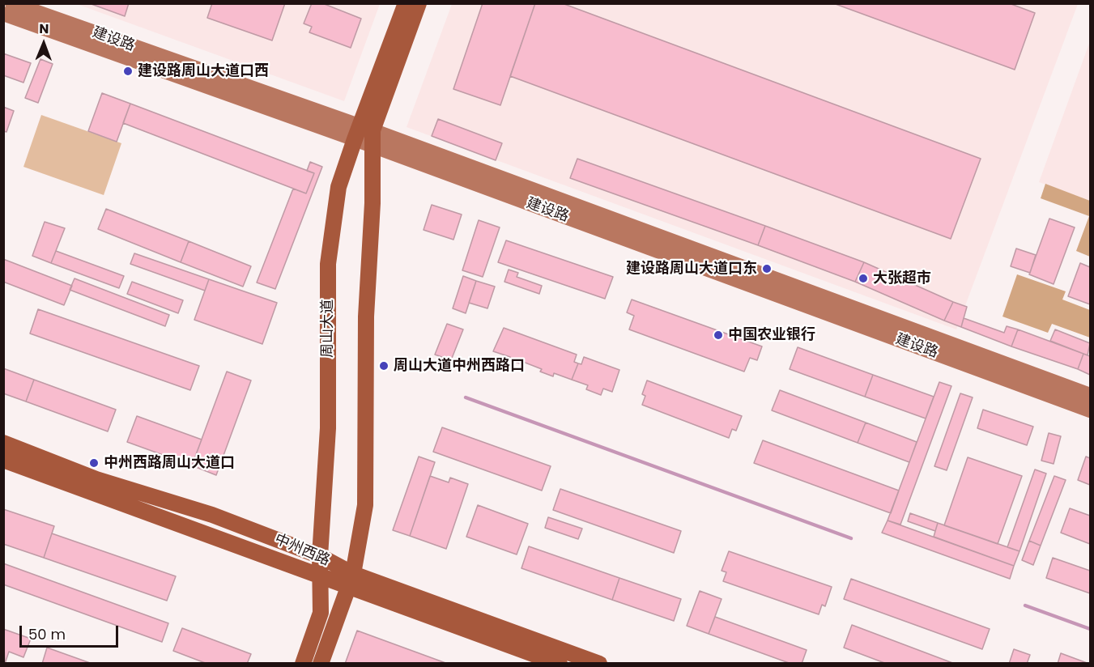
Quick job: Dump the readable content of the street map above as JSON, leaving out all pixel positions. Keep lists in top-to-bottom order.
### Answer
{
  "streets": {
    "main road": ["周山大道", "中州西路"],
    "street": ["建设路"]
  },
  "crossings": [
    ["建设路", "周山大道"],
    ["周山大道", "中州西路"]
  ],
  "places": [
    "建设路周山大道口西",
    "建设路周山大道口东",
    "大张超市",
    "中国农业银行",
    "周山大道中州西路口",
    "中州西路周山大道口"
  ],
  "scale_bar": "50 m",
  "north": "top"
}
